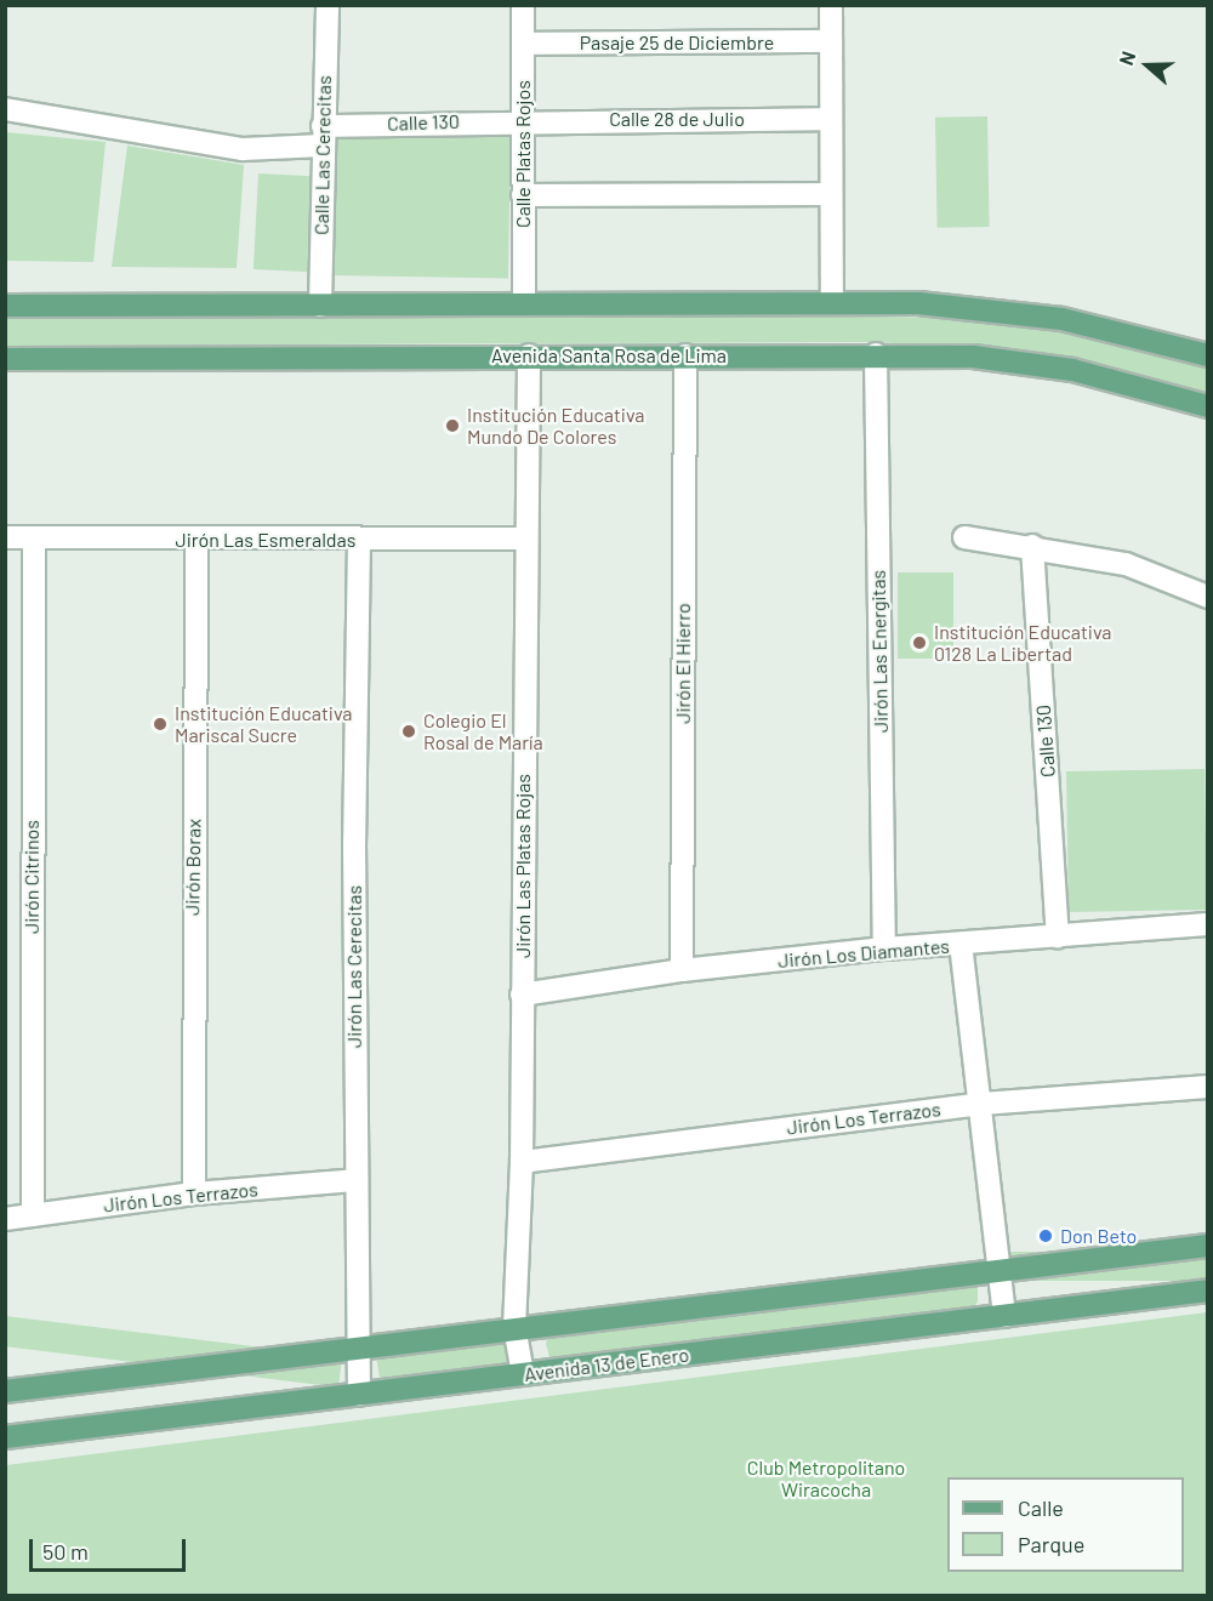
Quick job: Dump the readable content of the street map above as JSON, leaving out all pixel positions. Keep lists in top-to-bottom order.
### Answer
{
  "streets": {
    "main road": ["Avenida Santa Rosa de Lima", "Avenida 13 de Enero"],
    "street": [
      "Pasaje 25 de Diciembre",
      "Calle 28 de Julio",
      "Calle 130",
      "Calle Platas Rojos",
      "Calle Las Cerecitas",
      "Jirón Las Esmeraldas",
      "Jirón Las Energitas",
      "Jirón El Hierro",
      "Jirón Las Platas Rojas",
      "Jirón Borax",
      "Jirón Citrinos",
      "Jirón Los Diamantes",
      "Jirón Las Cerecitas",
      "Jirón Los Terrazos"
    ]
  },
  "crossings": [
    ["Pasaje 25 de Diciembre", "Calle Platas Rojos"],
    ["Calle 28 de Julio", "Calle 130"],
    ["Calle 28 de Julio", "Calle Platas Rojos"],
    ["Calle 130", "Calle Platas Rojos"],
    ["Calle 130", "Calle Las Cerecitas"],
    ["Calle 130", "Jirón Los Diamantes"],
    ["Avenida Santa Rosa de Lima", "Jirón Las Energitas"],
    ["Avenida Santa Rosa de Lima", "Jirón El Hierro"],
    ["Avenida Santa Rosa de Lima", "Jirón Las Platas Rojas"],
    ["Jirón Las Esmeraldas", "Jirón Las Platas Rojas"],
    ["Jirón Las Esmeraldas", "Jirón Borax"],
    ["Jirón Las Esmeraldas", "Jirón Citrinos"],
    ["Jirón Las Esmeraldas", "Jirón Las Cerecitas"],
    ["Jirón Las Energitas", "Jirón Los Diamantes"],
    ["Jirón El Hierro", "Jirón Los Diamantes"],
    ["Jirón Las Platas Rojas", "Jirón Los Diamantes"],
    ["Jirón Las Platas Rojas", "Jirón Los Terrazos"],
    ["Jirón Las Platas Rojas", "Avenida 13 de Enero"],
    ["Jirón Borax", "Jirón Los Terrazos"],
    ["Jirón Citrinos", "Jirón Los Terrazos"],
    ["Jirón Las Cerecitas", "Jirón Los Terrazos"],
    ["Jirón Las Cerecitas", "Avenida 13 de Enero"]
  ],
  "parks": ["Club Metropolitano Wiracocha"],
  "places": [
    "Institución Educativa Mundo De Colores",
    "Institución Educativa 0128 La Libertad",
    "Institución Educativa Mariscal Sucre",
    "Colegio El Rosal de María",
    "Don Beto"
  ],
  "legend": ["Calle", "Parque"],
  "scale_bar": "50 m",
  "north": "left"
}
